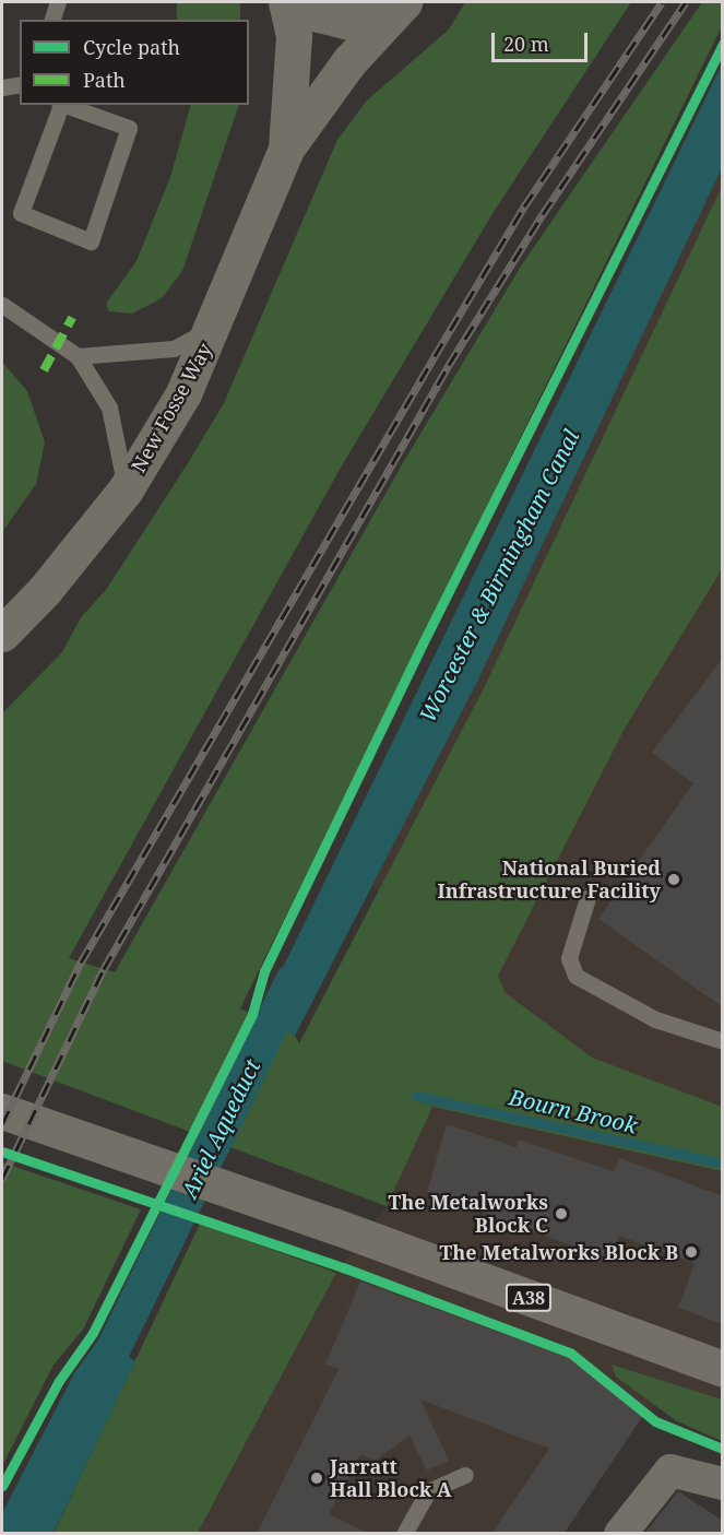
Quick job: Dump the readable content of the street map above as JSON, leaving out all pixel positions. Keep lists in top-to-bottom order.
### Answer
{
  "streets": {
    "main road": ["New Fosse Way", "A38"]
  },
  "water": ["Worcester & Birmingham Canal", "Bourn Brook", "Ariel Aqueduct"],
  "places": [
    "National Buried Infrastructure Facility",
    "The Metalworks Block C",
    "The Metalworks Block B",
    "Jarratt Hall Block A"
  ],
  "legend": ["Cycle path", "Path"],
  "scale_bar": "20 m"
}
